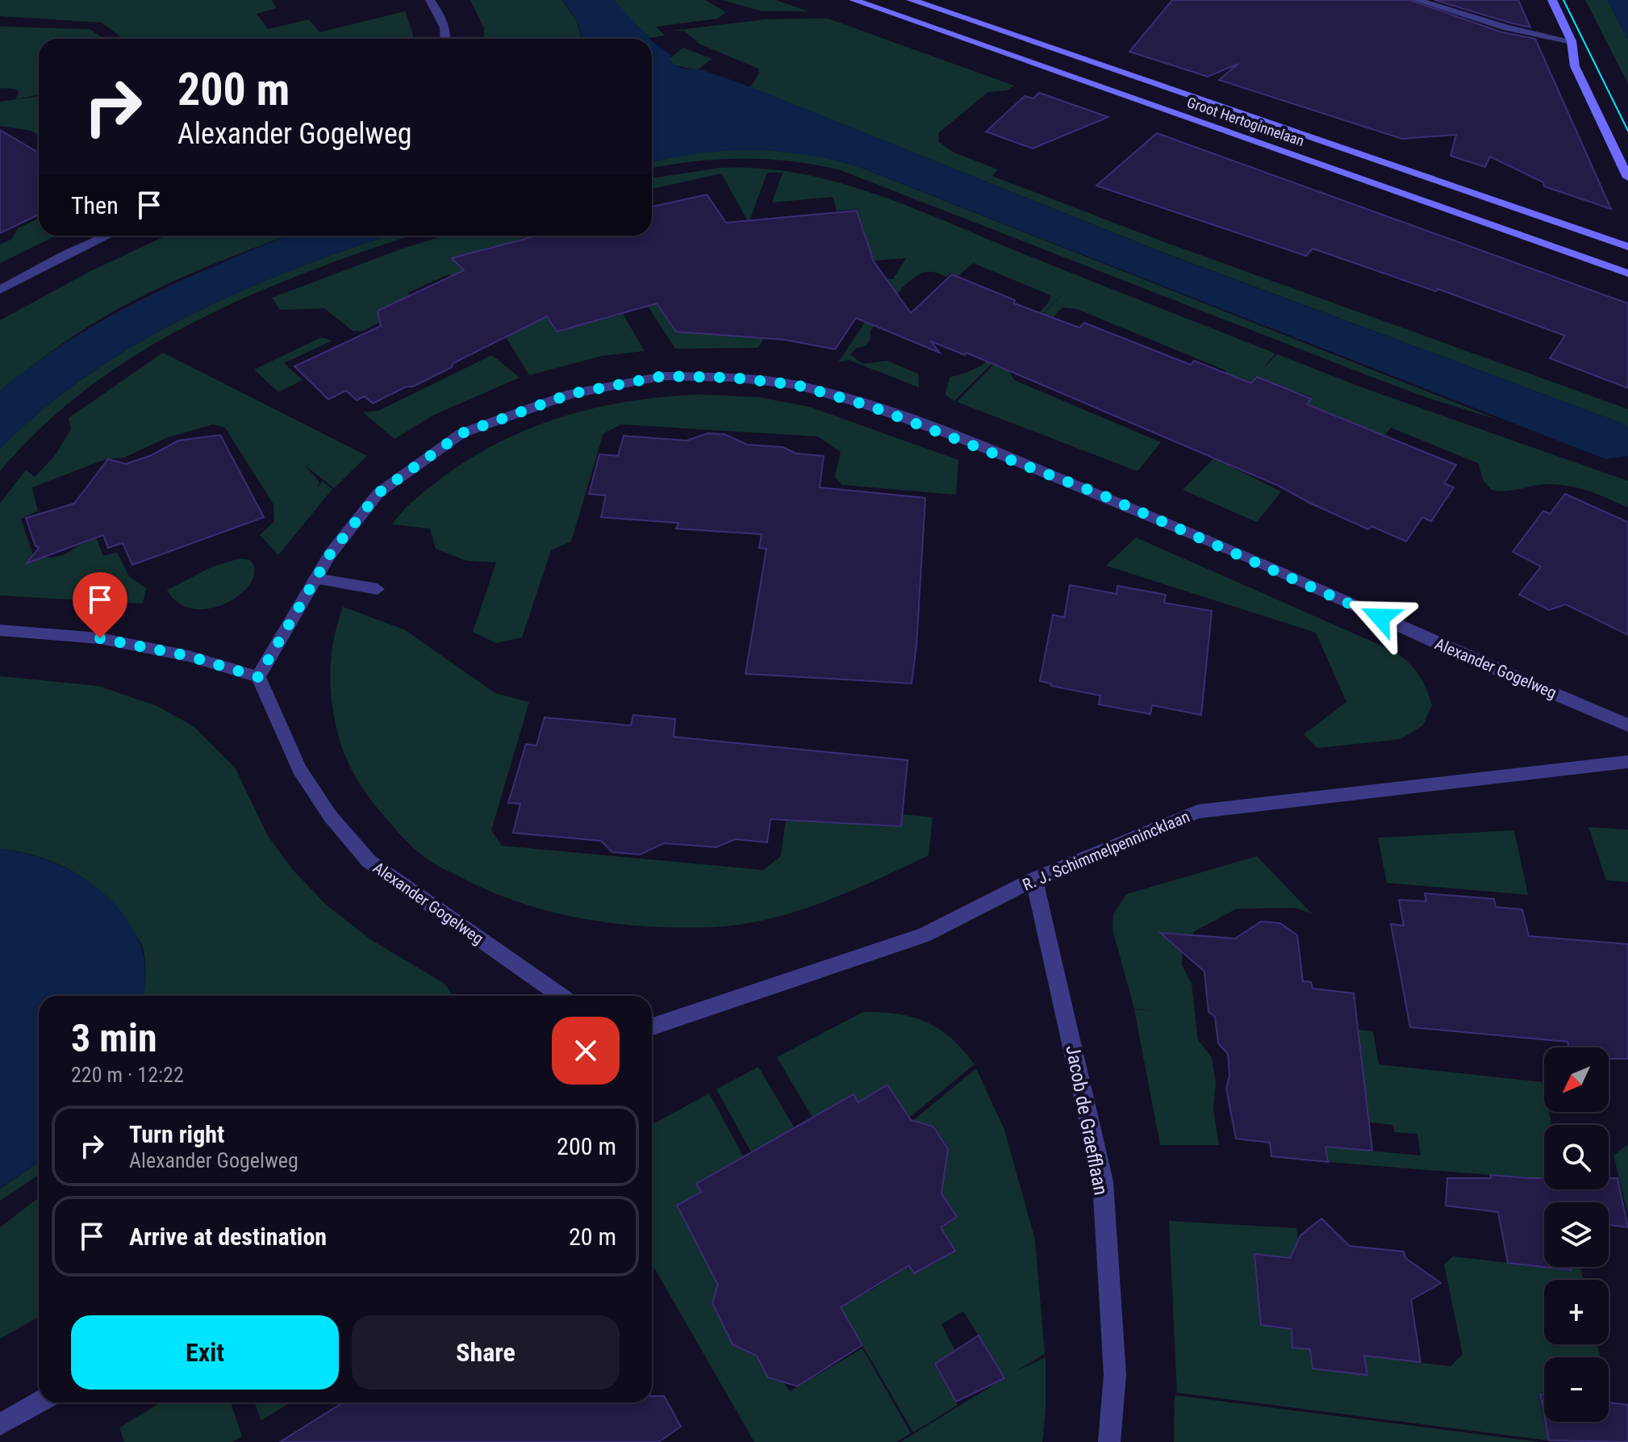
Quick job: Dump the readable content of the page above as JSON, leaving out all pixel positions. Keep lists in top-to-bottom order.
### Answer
{
  "streets": {
    "main road": ["Groot Hertoginnelaan"],
    "street": ["Alexander Gogelweg", "R. J. Schimmelpennincklaan", "Jacob de Graefflaan"]
  },
  "crossings": [
    ["R. J. Schimmelpennincklaan", "Jacob de Graefflaan"]
  ],
  "north": "bottom left",
  "page": {
    "turn": ["200 m", "Alexander Gogelweg"],
    "then": "Then",
    "heading": ["3 min", "220 m · 12:22"],
    "map_buttons": ["+", "−"],
    "list": [
      {
        "name": "Turn right",
        "note": "Alexander Gogelweg",
        "value": "200 m"
      },
      {
        "name": "Arrive at destination",
        "value": "20 m"
      }
    ],
    "buttons": ["Exit", "Share"]
  }
}
